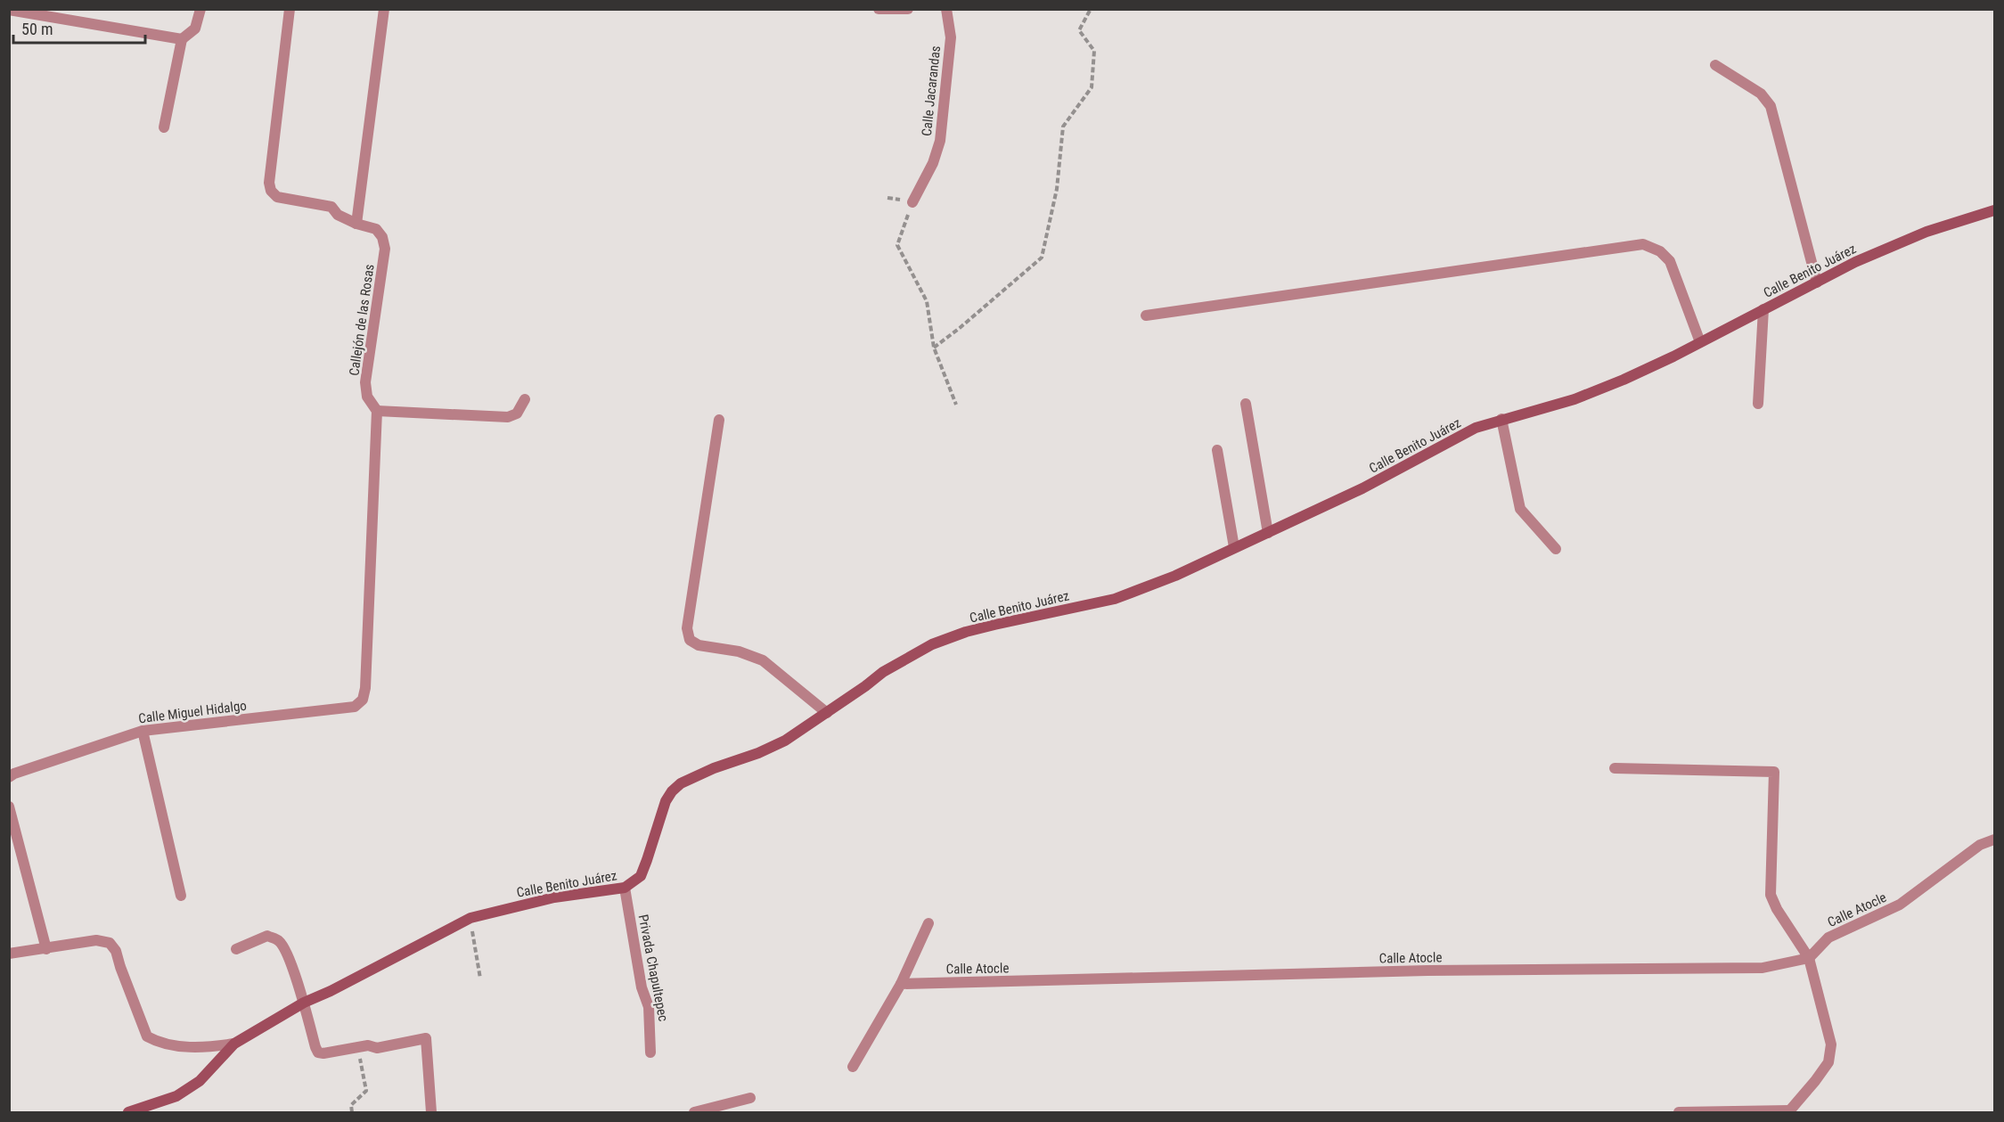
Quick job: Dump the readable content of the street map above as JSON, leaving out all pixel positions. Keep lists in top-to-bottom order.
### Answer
{
  "streets": {
    "street": [
      "Calle Jacarandas",
      "Calle Benito Juárez",
      "Callejón de las Rosas",
      "Calle Miguel Hidalgo",
      "Calle Atocle",
      "Privada Chapultepec"
    ]
  },
  "crossings": [
    ["Calle Benito Juárez", "Privada Chapultepec"],
    ["Callejón de las Rosas", "Calle Miguel Hidalgo"]
  ],
  "scale_bar": "50 m"
}
